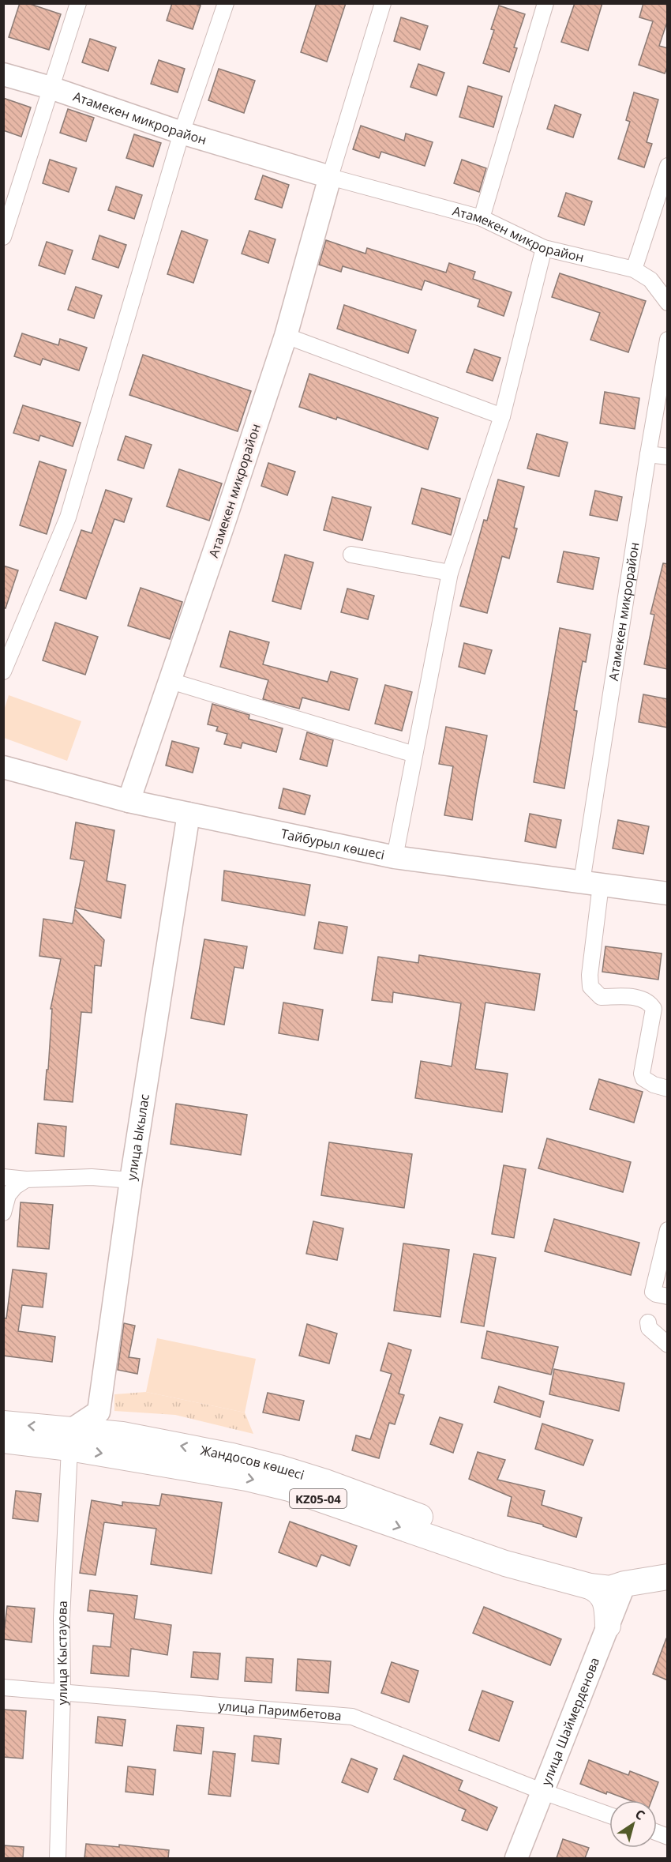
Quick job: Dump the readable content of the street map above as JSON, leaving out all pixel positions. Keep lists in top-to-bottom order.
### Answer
{
  "streets": {
    "main road": ["Жандосов көшесі", "KZ05-04"],
    "street": [
      "Атамекен микрорайон",
      "Тайбурыл көшесі",
      "улица Ыкылас",
      "улица Кыстауова",
      "улица Паримбетова",
      "улица Шаймерденова"
    ]
  },
  "crossings": [
    ["Атамекен микрорайон", "Тайбурыл көшесі"],
    ["Тайбурыл көшесі", "улица Ыкылас"],
    ["улица Ыкылас", "Жандосов көшесі"],
    ["улица Ыкылас", "улица Кыстауова"],
    ["Жандосов көшесі", "улица Кыстауова"],
    ["Жандосов көшесі", "улица Шаймерденова"],
    ["улица Кыстауова", "улица Паримбетова"],
    ["улица Паримбетова", "улица Шаймерденова"]
  ],
  "north": "top right"
}
